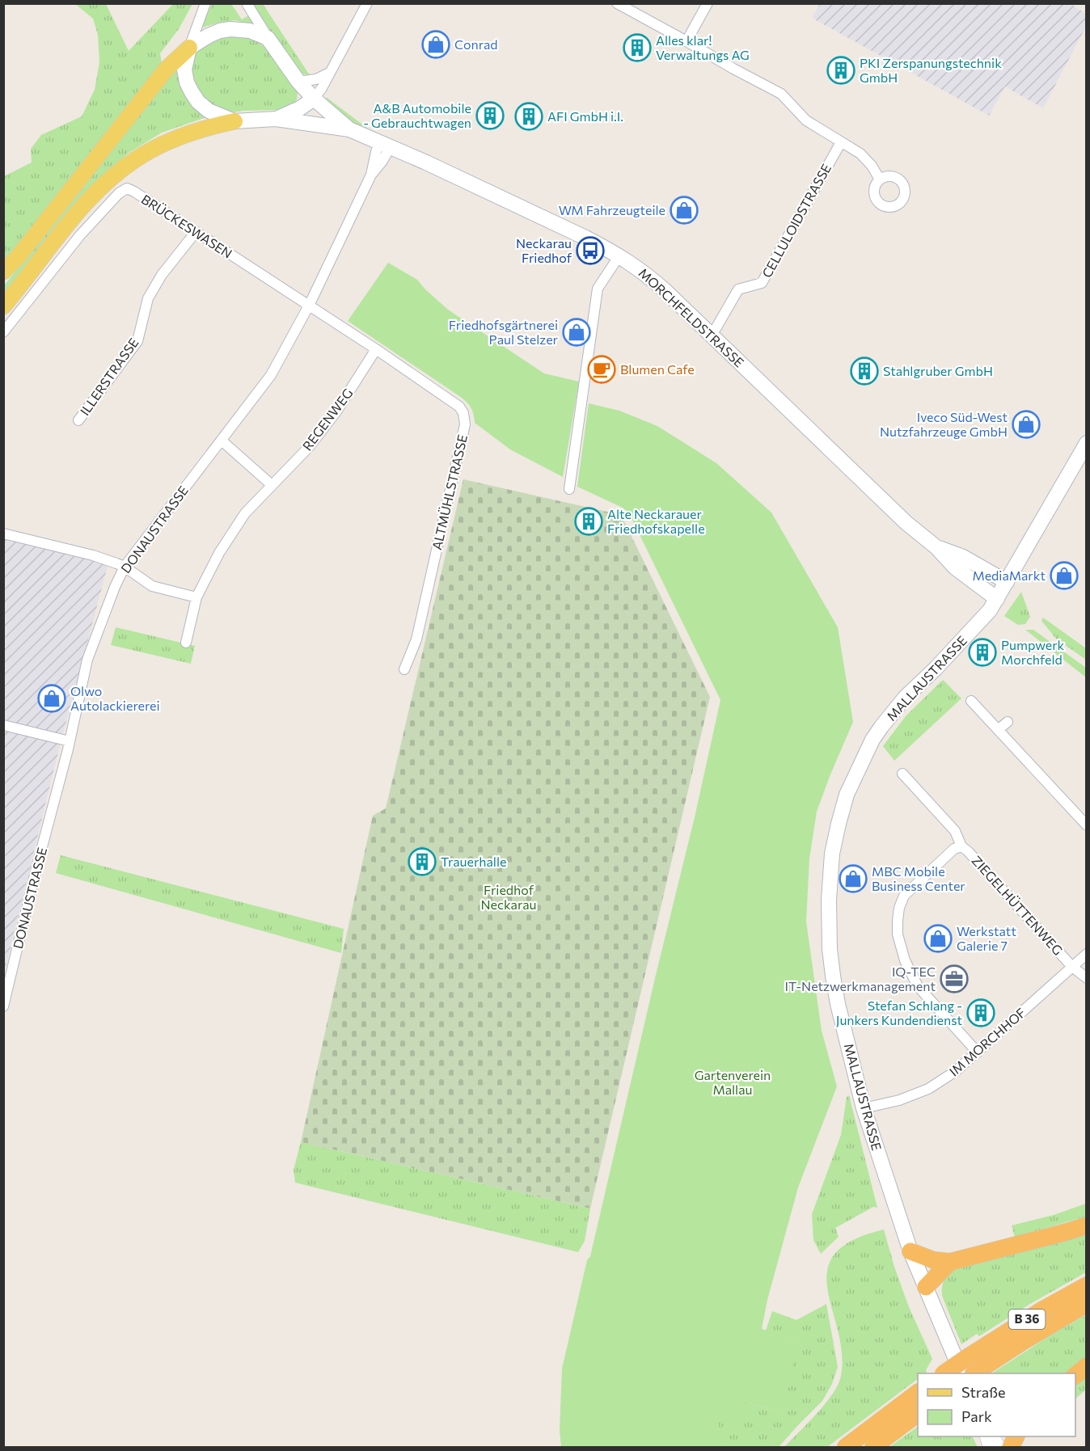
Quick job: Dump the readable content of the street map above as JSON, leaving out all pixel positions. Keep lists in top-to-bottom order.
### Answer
{
  "streets": {
    "highway": ["B 36"],
    "main road": ["MORCHFELDSTRASSE", "MALLAUSTRASSE"],
    "street": [
      "CELLULOIDSTRASSE",
      "BRÜCKESWASEN",
      "ILLERSTRASSE",
      "REGENWEG",
      "ALTMÜHLSTRASSE",
      "DONAUSTRASSE",
      "ZIEGELHÜTTENWEG",
      "IM MORCHHOF"
    ]
  },
  "crossings": [
    ["CELLULOIDSTRASSE", "MORCHFELDSTRASSE"],
    ["BRÜCKESWASEN", "ILLERSTRASSE"],
    ["BRÜCKESWASEN", "ALTMÜHLSTRASSE"],
    ["BRÜCKESWASEN", "DONAUSTRASSE"],
    ["MORCHFELDSTRASSE", "DONAUSTRASSE"],
    ["MORCHFELDSTRASSE", "MALLAUSTRASSE"],
    ["REGENWEG", "ALTMÜHLSTRASSE"],
    ["ALTMÜHLSTRASSE", "DONAUSTRASSE"],
    ["MALLAUSTRASSE", "IM MORCHHOF"],
    ["ZIEGELHÜTTENWEG", "IM MORCHHOF"]
  ],
  "parks": ["Friedhof Neckarau", "Gartenverein Mallau"],
  "places": {
    "shop": [
      "Conrad",
      "WM Fahrzeugteile",
      "Friedhofsgärtnerei Paul Stelzer",
      "Iveco Süd-West Nutzfahrzeuge GmbH",
      "MediaMarkt",
      "Olwo Autolackiererei",
      "MBC Mobile Business Center",
      "Werkstatt Galerie 7"
    ],
    "building": [
      "Alles klar! Verwaltungs AG",
      "PKI Zerspanungstechnik GmbH",
      "A&B Automobile - Gebrauchtwagen",
      "AFI GmbH i.I.",
      "Stahlgruber GmbH",
      "Alte Neckarauer Friedhofskapelle",
      "Pumpwerk Morchfeld",
      "Trauerhalle",
      "Stefan Schlang - Junkers Kundendienst"
    ],
    "bus stop": ["Neckarau Friedhof"],
    "cafe": ["Blumen Cafe"],
    "office": ["IQ-TEC IT-Netzwerkmanagement"]
  },
  "legend": ["Straße", "Park"]
}
